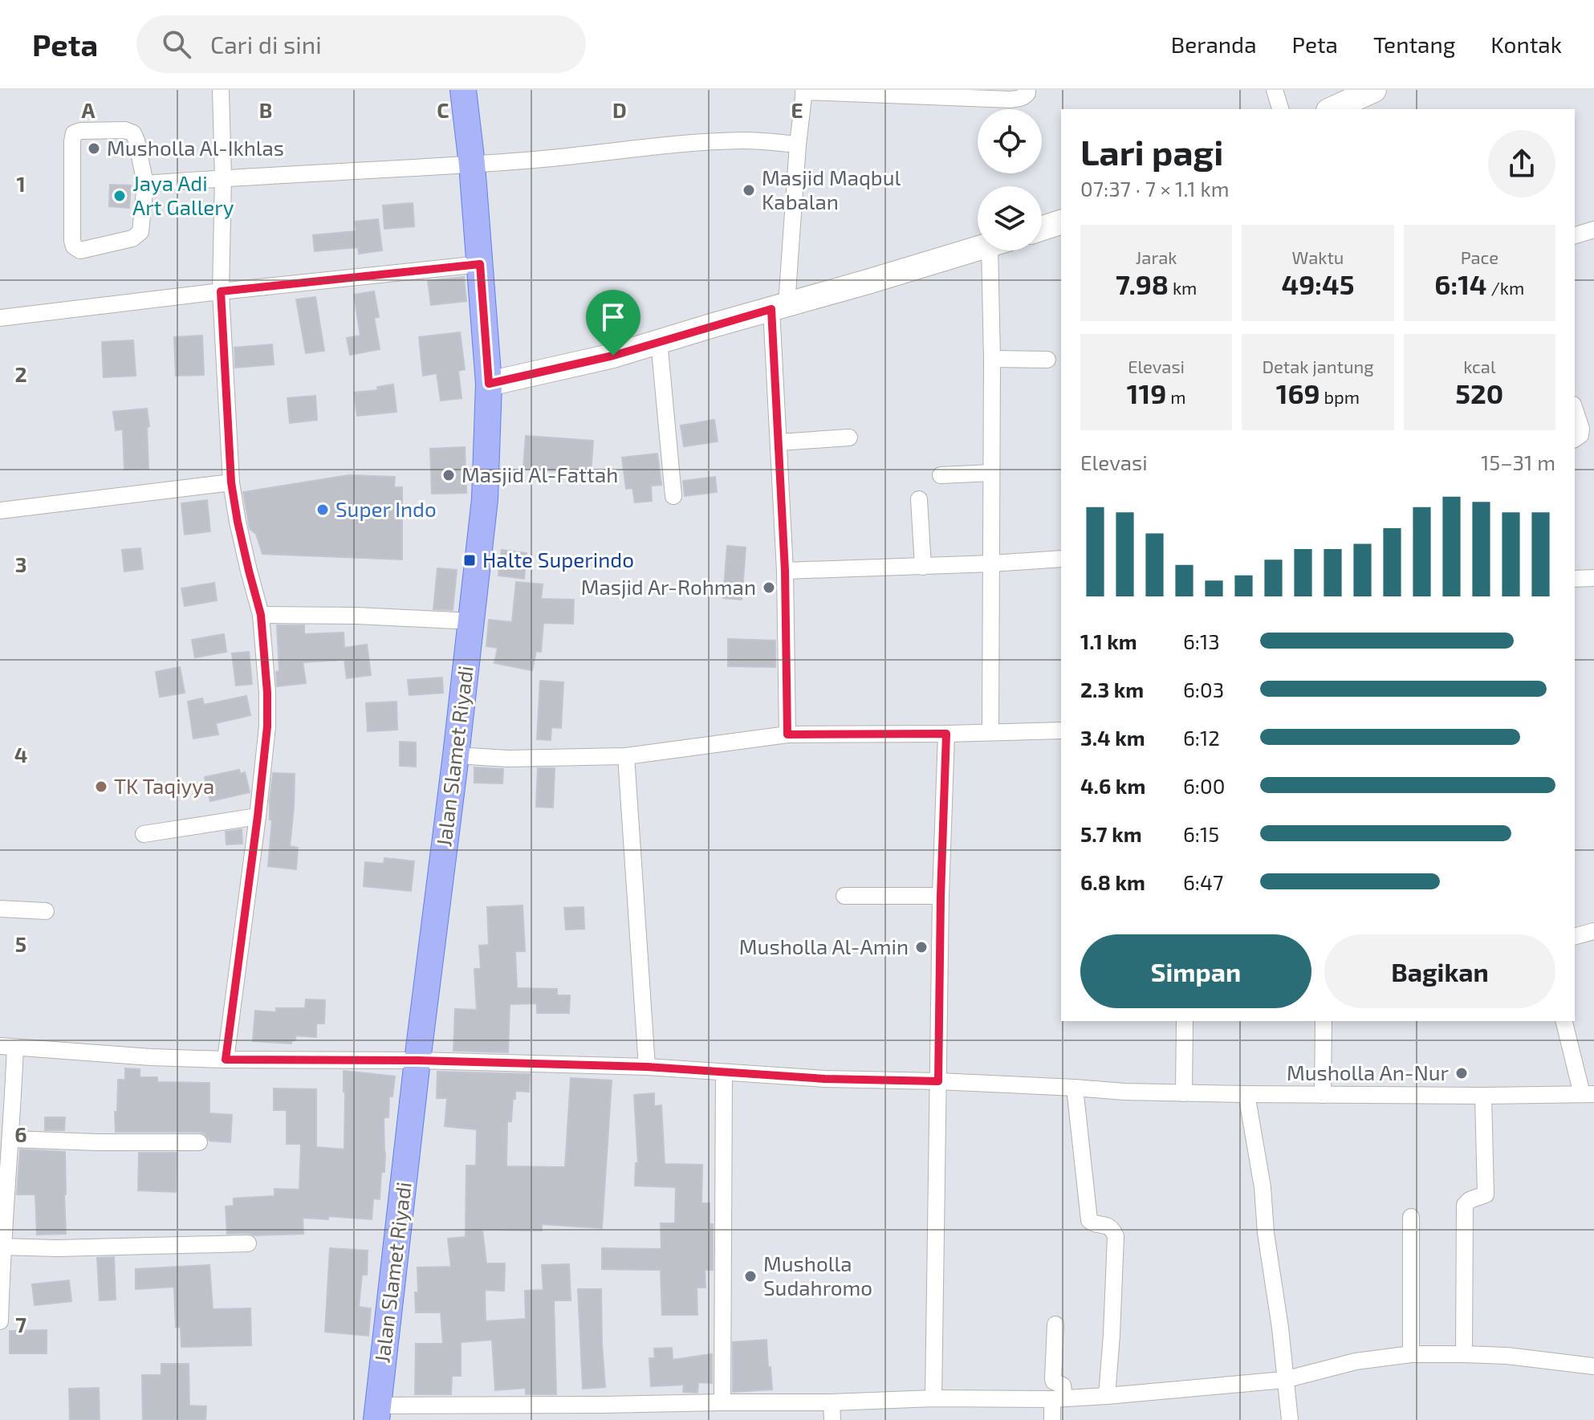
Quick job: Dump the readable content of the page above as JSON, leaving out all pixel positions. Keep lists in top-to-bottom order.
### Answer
{
  "streets": {
    "main road": ["Jalan Slamet Riyadi"]
  },
  "places": {
    "other": [
      "Musholla Al-Ikhlas",
      "Masjid Maqbul Kabalan",
      "Jaya Adi Art Gallery",
      "Masjid Al-Fattah",
      "Super Indo",
      "Masjid Ar-Rohman",
      "TK Taqiyya",
      "Musholla Al-Amin",
      "Musholla An-Nur",
      "Musholla Sudahromo"
    ],
    "transit": ["Halte Superindo"]
  },
  "page": {
    "header": "Peta",
    "search": "Cari di sini",
    "nav": [
      "Beranda",
      "Peta",
      "Tentang",
      "Kontak"
    ],
    "heading": ["Lari pagi", "07:37 · 7 × 1.1 km"],
    "stats": [
      ["Jarak", "7.98 km"],
      ["Waktu", "49:45"],
      ["Pace", "6:14 /km"],
      ["Elevasi", "119 m"],
      ["Detak jantung", "169 bpm"],
      ["kcal", "520"]
    ],
    "chart": ["Elevasi", "15–31 m"],
    "list": [
      {
        "name": "1.1 km",
        "note": "6:13"
      },
      {
        "name": "2.3 km",
        "note": "6:03"
      },
      {
        "name": "3.4 km",
        "note": "6:12"
      },
      {
        "name": "4.6 km",
        "note": "6:00"
      },
      {
        "name": "5.7 km",
        "note": "6:15"
      },
      {
        "name": "6.8 km",
        "note": "6:47"
      }
    ],
    "buttons": ["Simpan", "Bagikan"]
  },
  "grid": {
    "columns": [
      "A",
      "B",
      "C",
      "D",
      "E"
    ],
    "rows": [
      "1",
      "2",
      "3",
      "4",
      "5",
      "6",
      "7"
    ]
  }
}
